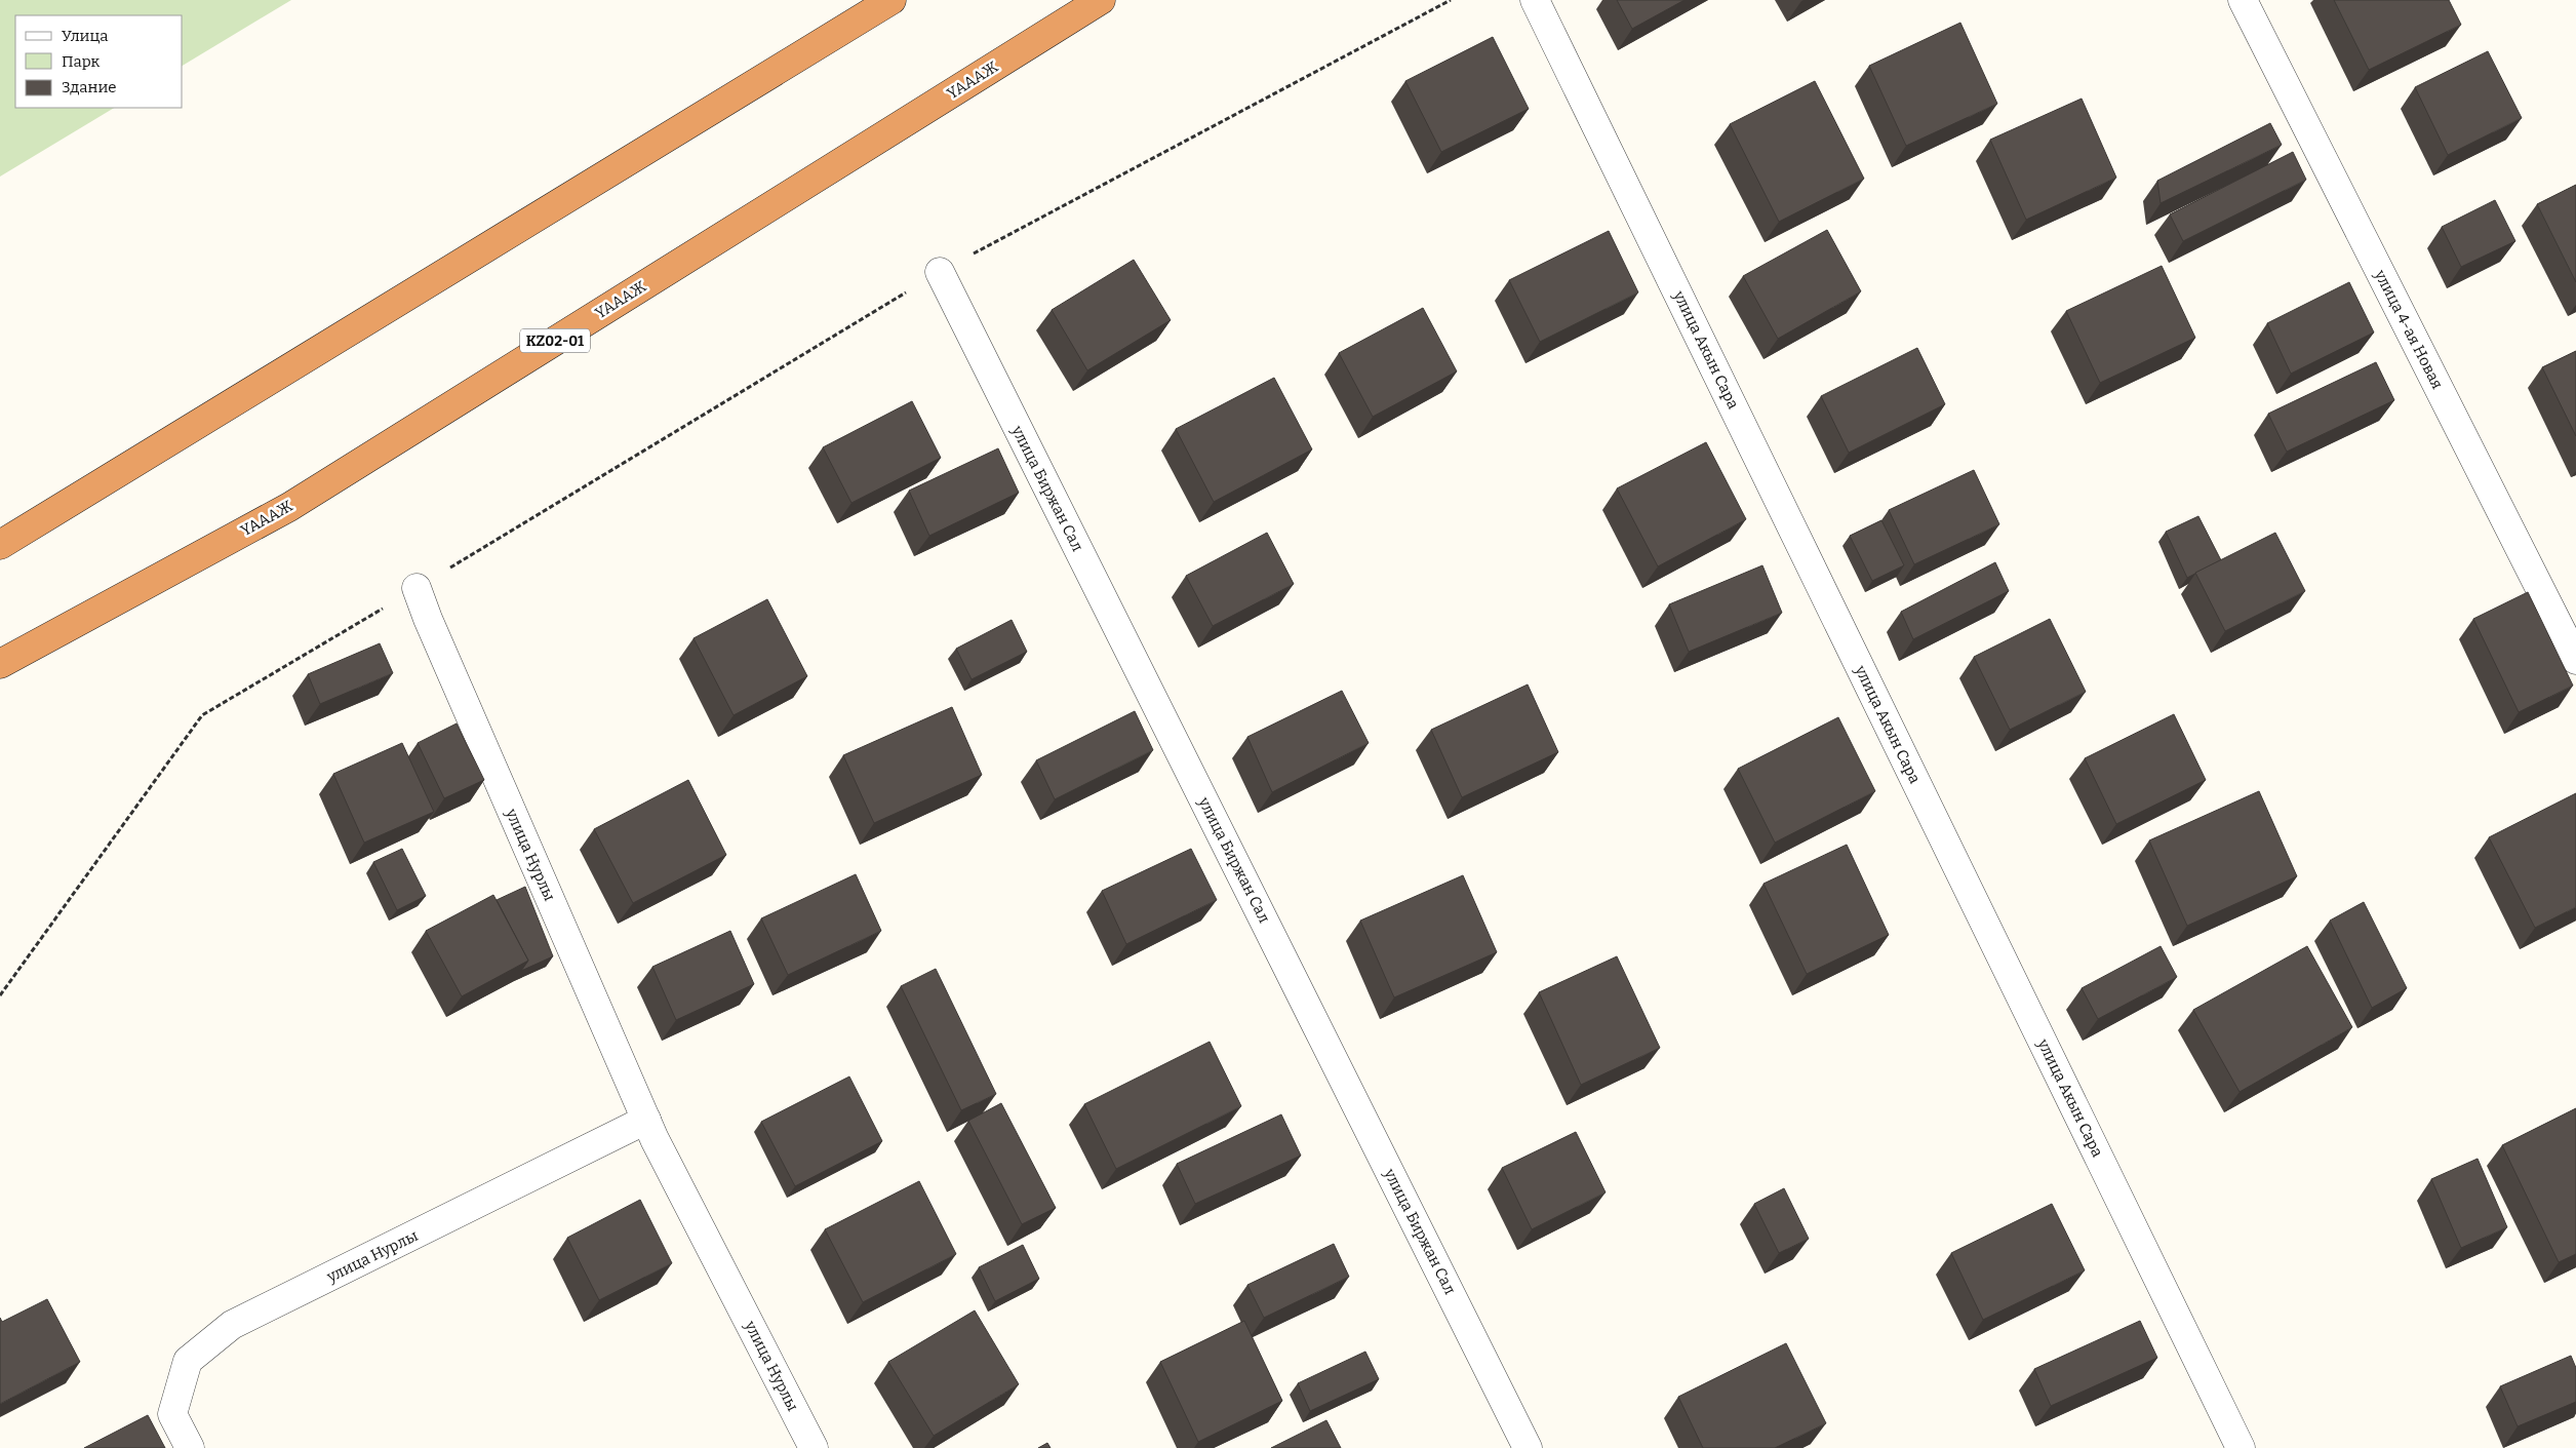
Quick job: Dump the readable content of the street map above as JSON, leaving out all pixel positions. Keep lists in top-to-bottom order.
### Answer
{
  "streets": {
    "highway": ["ҮАААЖ", "KZ02-01"],
    "street": [
      "улица 4-ая Новая",
      "улица Акын Сара",
      "улица Биржан Сал",
      "улица Нурлы"
    ]
  },
  "legend": ["Улица", "Парк", "Здание"]
}
